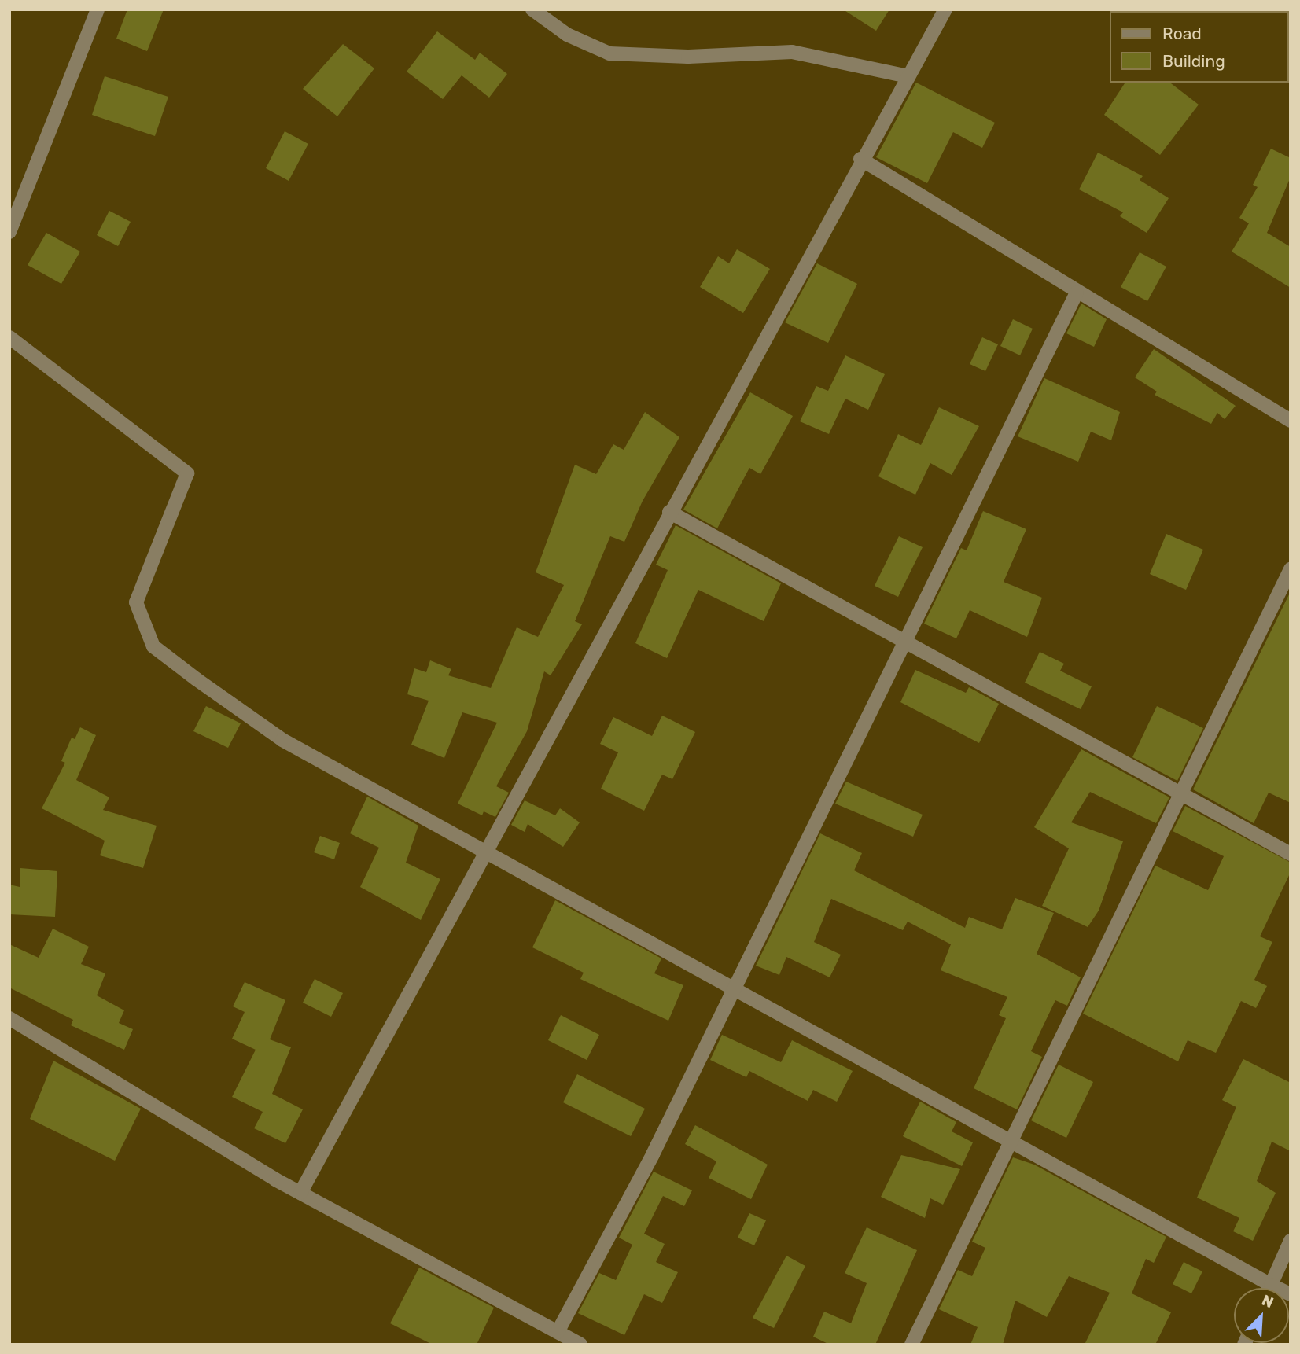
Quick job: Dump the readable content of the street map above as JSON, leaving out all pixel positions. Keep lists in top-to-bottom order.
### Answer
{
  "legend": ["Road", "Building"],
  "north": "top right"
}
